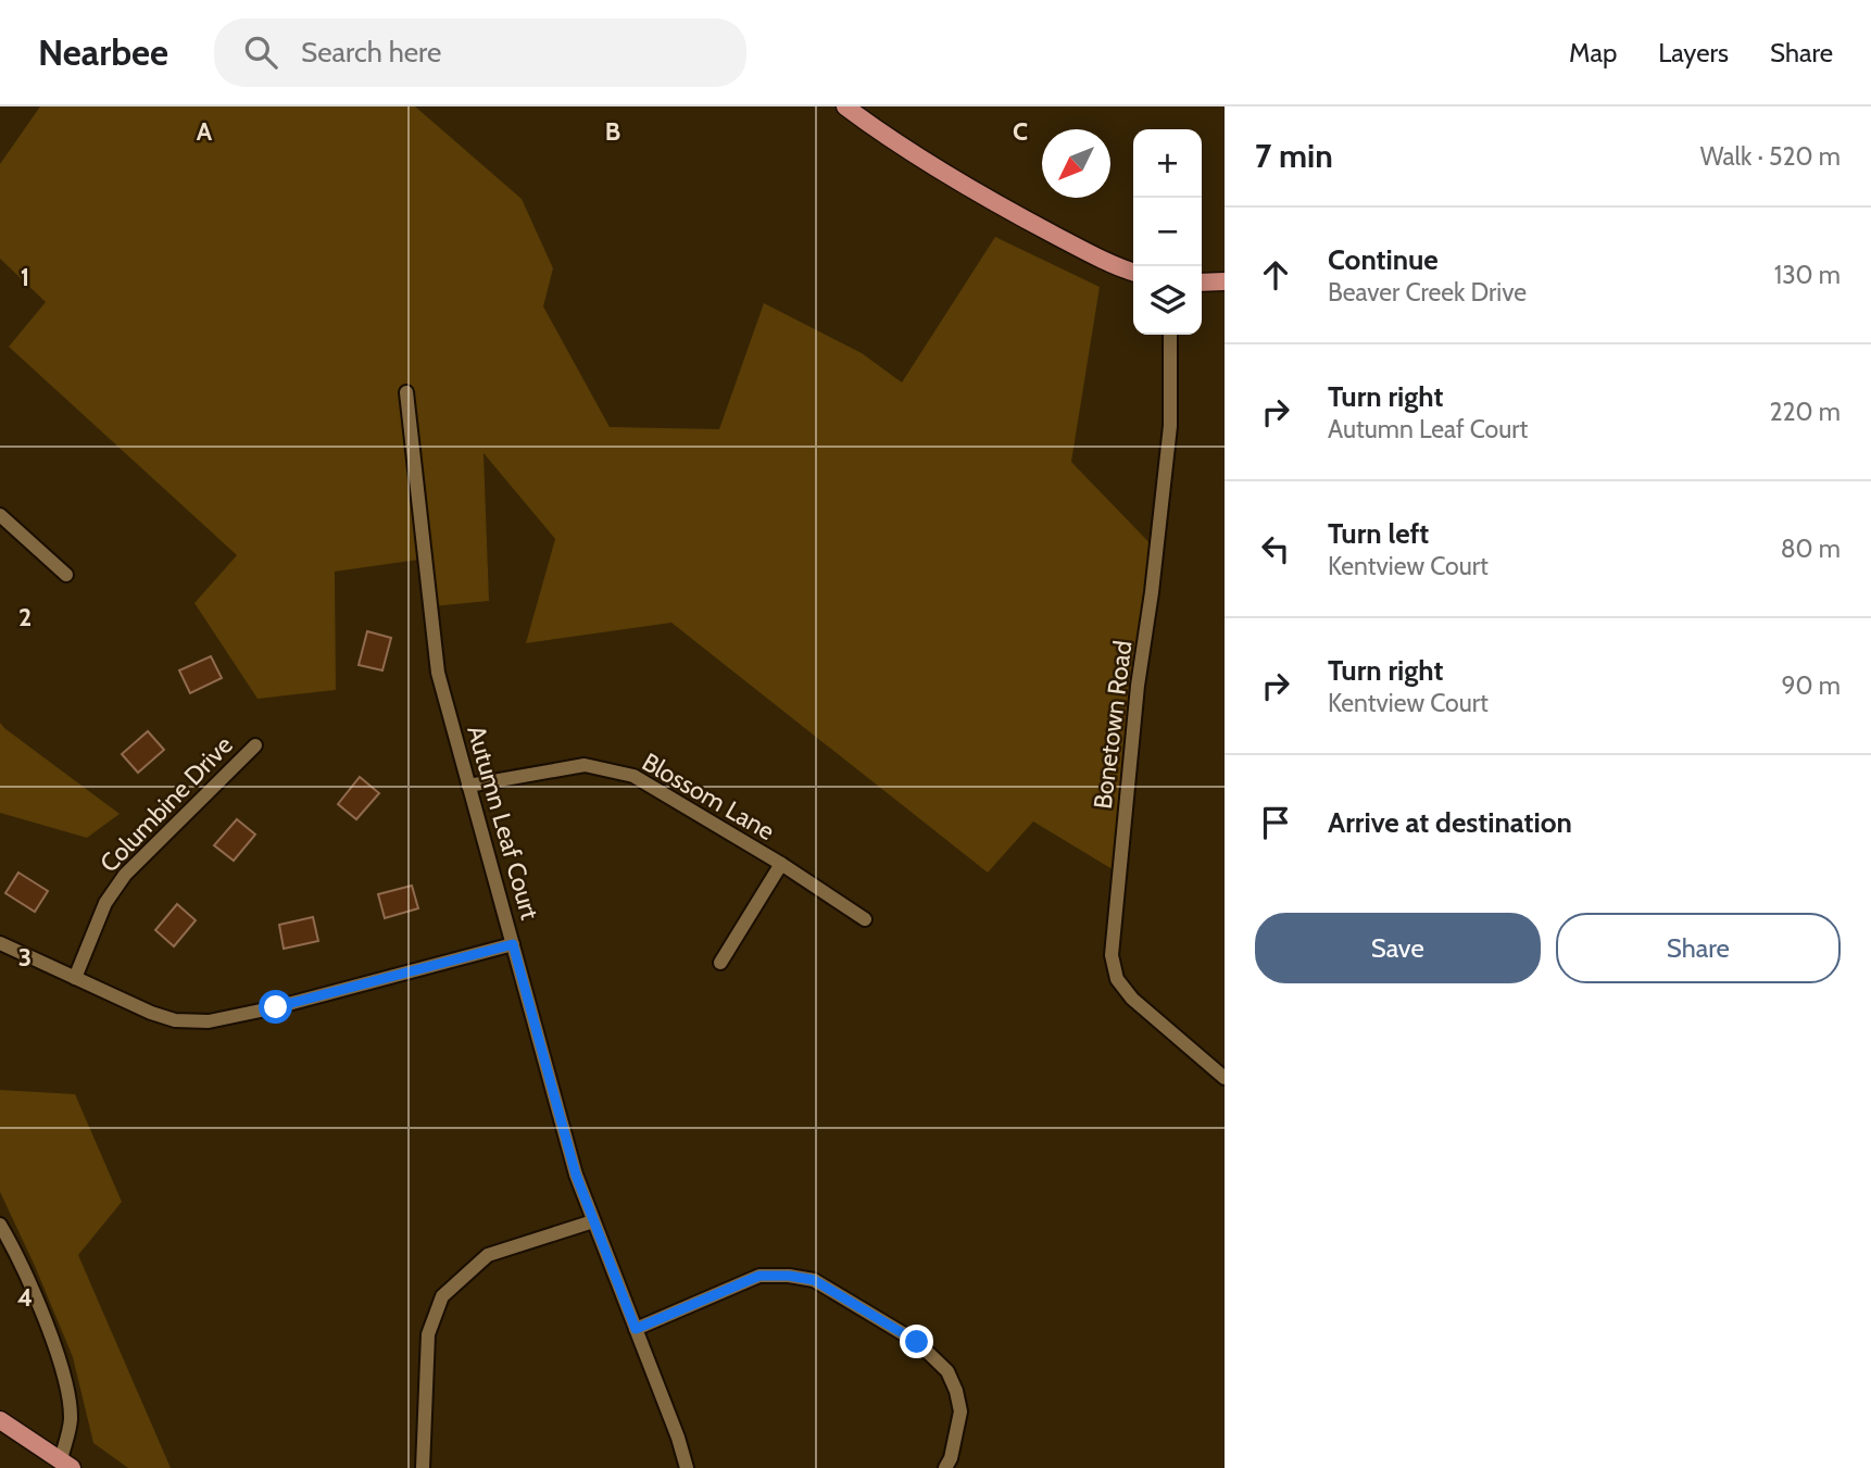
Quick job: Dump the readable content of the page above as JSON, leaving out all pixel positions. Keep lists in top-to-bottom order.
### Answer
{
  "streets": {
    "street": [
      "Bonetown Road",
      "Blossom Lane",
      "Columbine Drive",
      "Autumn Leaf Court"
    ]
  },
  "crossings": [
    ["Blossom Lane", "Autumn Leaf Court"]
  ],
  "north": "bottom left",
  "page": {
    "header": "Nearbee",
    "search": "Search here",
    "nav": ["Map", "Layers", "Share"],
    "heading": ["7 min", "Walk · 520 m"],
    "map_buttons": ["+", "−"],
    "list": [
      ["Continue", "Beaver Creek Drive", "130 m"],
      ["Turn right", "Autumn Leaf Court", "220 m"],
      ["Turn left", "Kentview Court", "80 m"],
      ["Turn right", "Kentview Court", "90 m"],
      "Arrive at destination"
    ],
    "buttons": ["Save", "Share"]
  },
  "grid": {
    "columns": ["A", "B", "C"],
    "rows": [
      "1",
      "2",
      "3",
      "4"
    ]
  }
}
